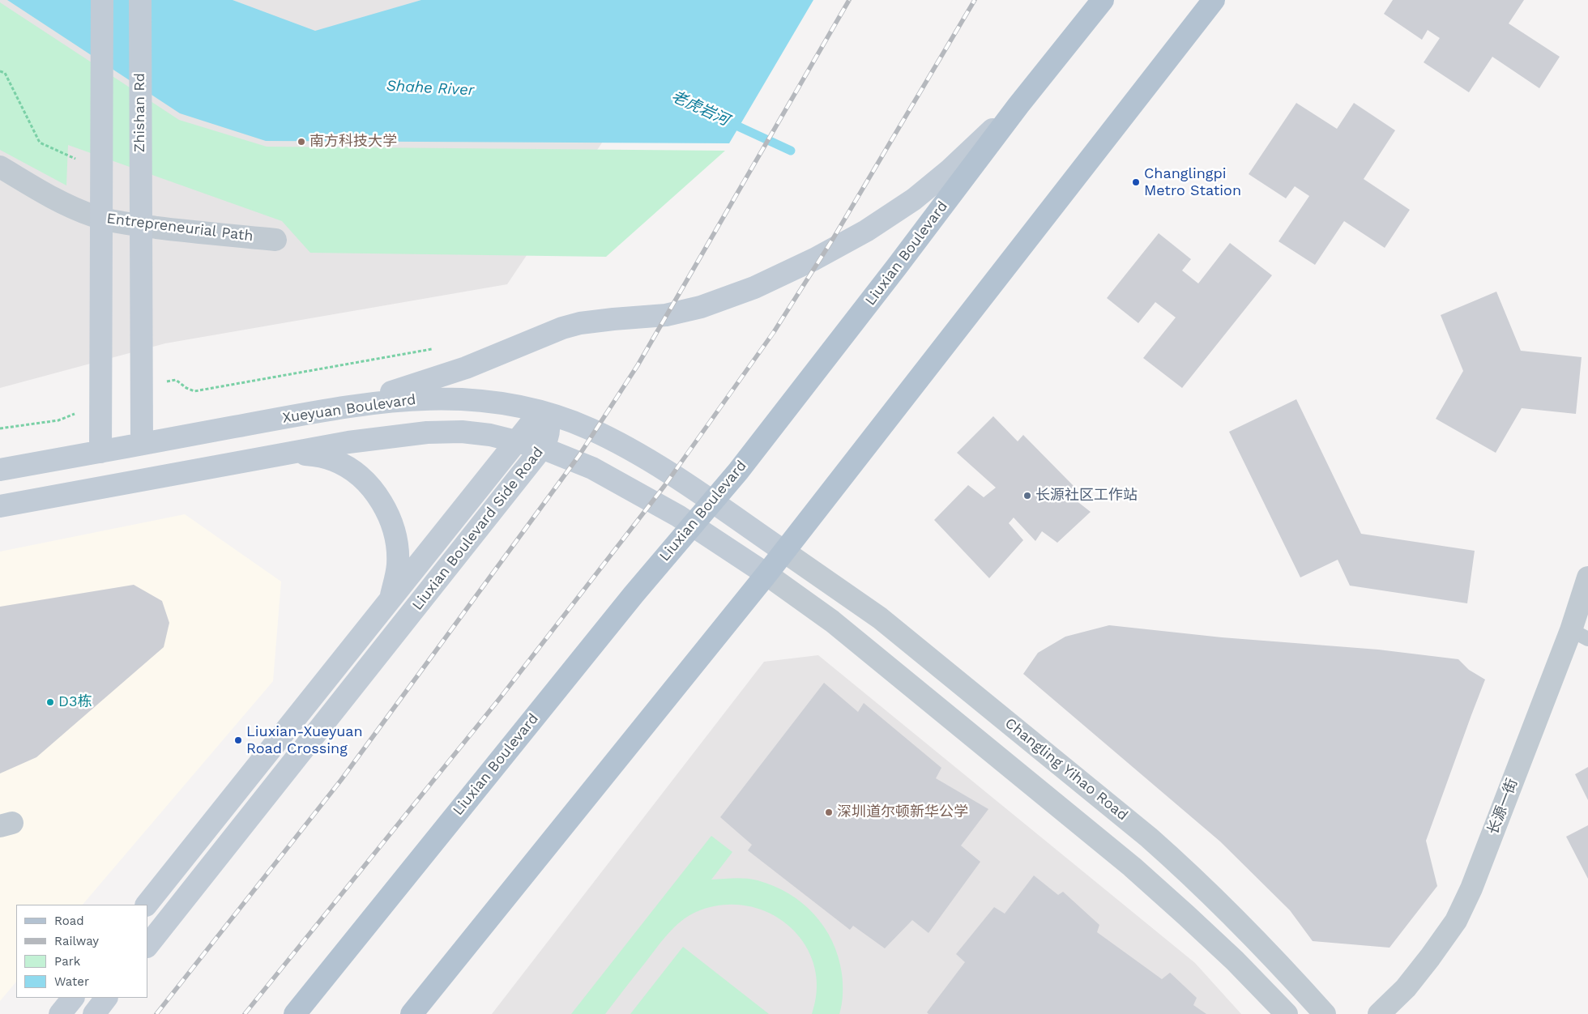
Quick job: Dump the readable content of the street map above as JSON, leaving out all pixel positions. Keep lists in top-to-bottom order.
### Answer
{
  "streets": {
    "main road": [
      "Zhishan Rd",
      "Liuxian Boulevard",
      "Xueyuan Boulevard",
      "Liuxian Boulevard Side Road"
    ],
    "street": ["Entrepreneurial Path", "Changling Yihao Road", "长源一街"]
  },
  "crossings": [
    ["Zhishan Rd", "Entrepreneurial Path"],
    ["Zhishan Rd", "Xueyuan Boulevard"],
    ["Liuxian Boulevard", "Xueyuan Boulevard"],
    ["Xueyuan Boulevard", "Liuxian Boulevard Side Road"],
    ["Xueyuan Boulevard", "Changling Yihao Road"]
  ],
  "water": ["Shahe River", "老虎岩河"],
  "places": [
    "南方科技大学",
    "Changlingpi Metro Station",
    "长源社区工作站",
    "D3栋",
    "Liuxian-Xueyuan Road Crossing",
    "深圳道尔顿新华公学"
  ],
  "legend": [
    "Road",
    "Railway",
    "Park",
    "Water"
  ]
}
